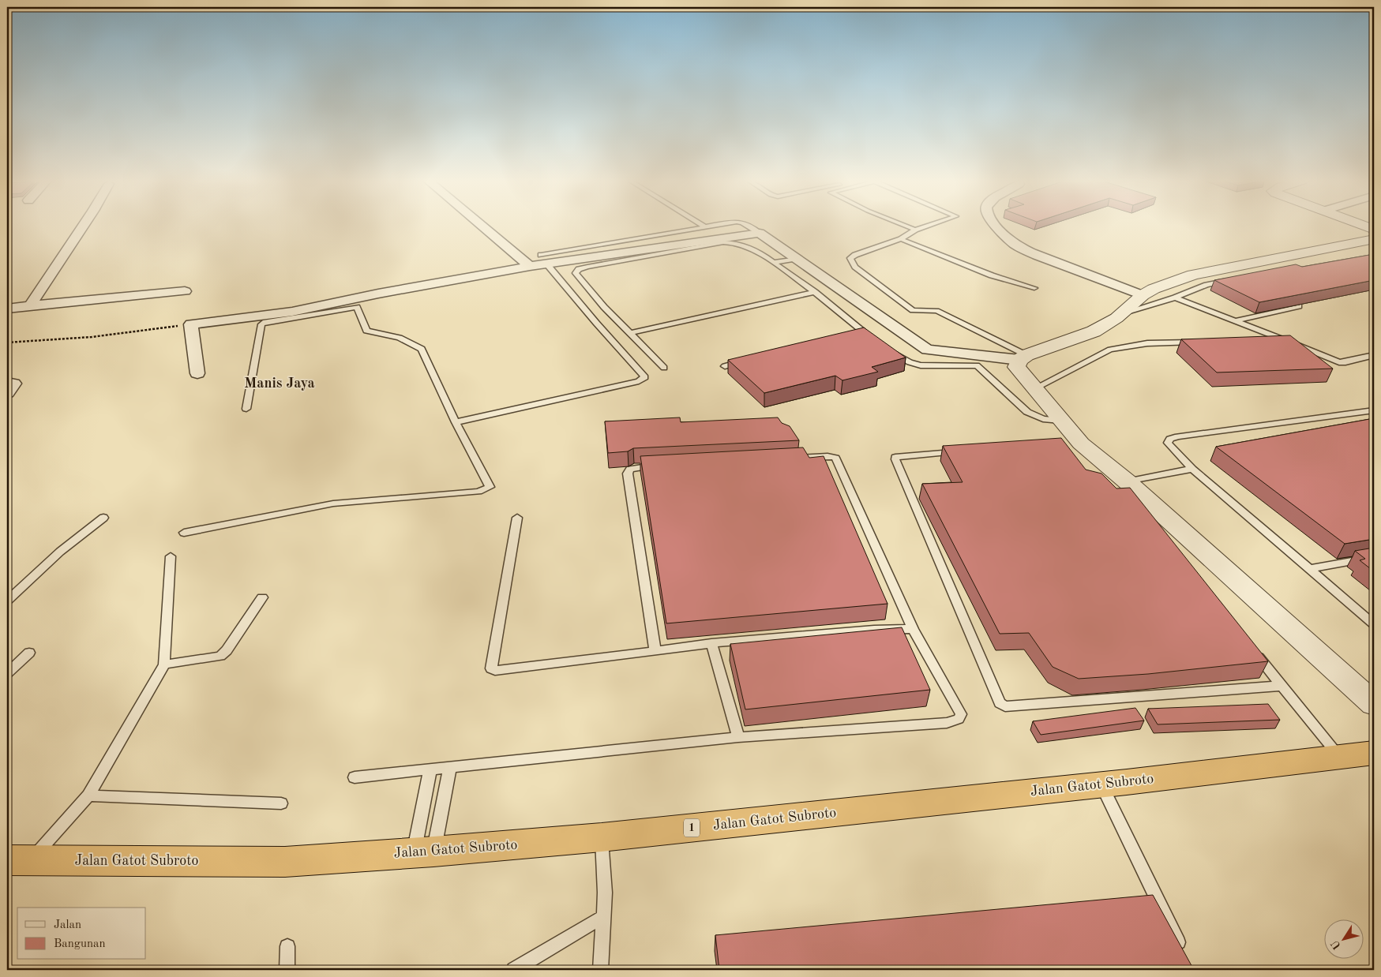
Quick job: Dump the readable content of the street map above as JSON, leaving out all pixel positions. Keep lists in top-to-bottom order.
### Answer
{
  "streets": {
    "highway": ["Jalan Gatot Subroto", "1"]
  },
  "districts": ["Manis Jaya"],
  "legend": ["Jalan", "Bangunan"],
  "north": "bottom left"
}
